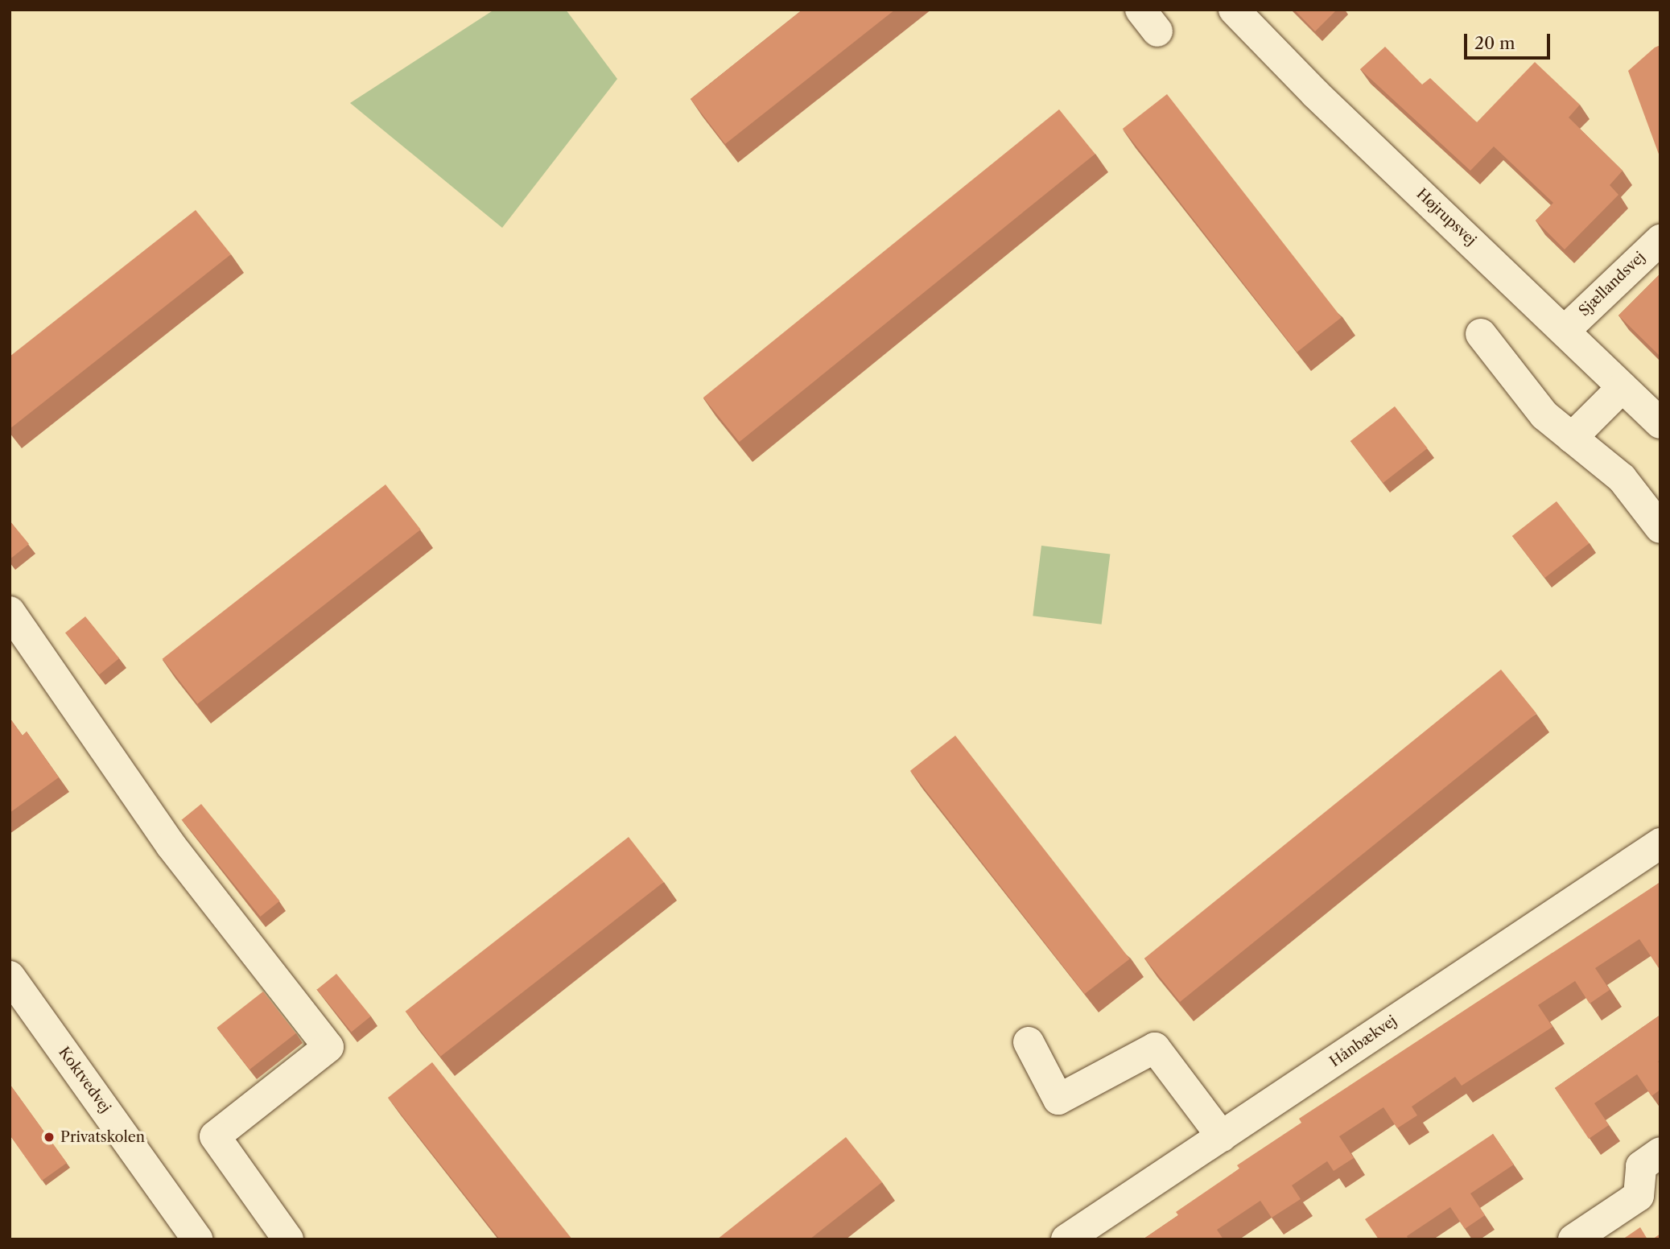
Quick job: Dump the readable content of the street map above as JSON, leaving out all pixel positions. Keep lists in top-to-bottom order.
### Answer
{
  "streets": {
    "street": [
      "Højrupsvej",
      "Sjællandsvej",
      "Hånbækvej",
      "Koktvedvej"
    ]
  },
  "crossings": [
    ["Højrupsvej", "Sjællandsvej"]
  ],
  "places": ["Privatskolen"],
  "scale_bar": "20 m"
}
